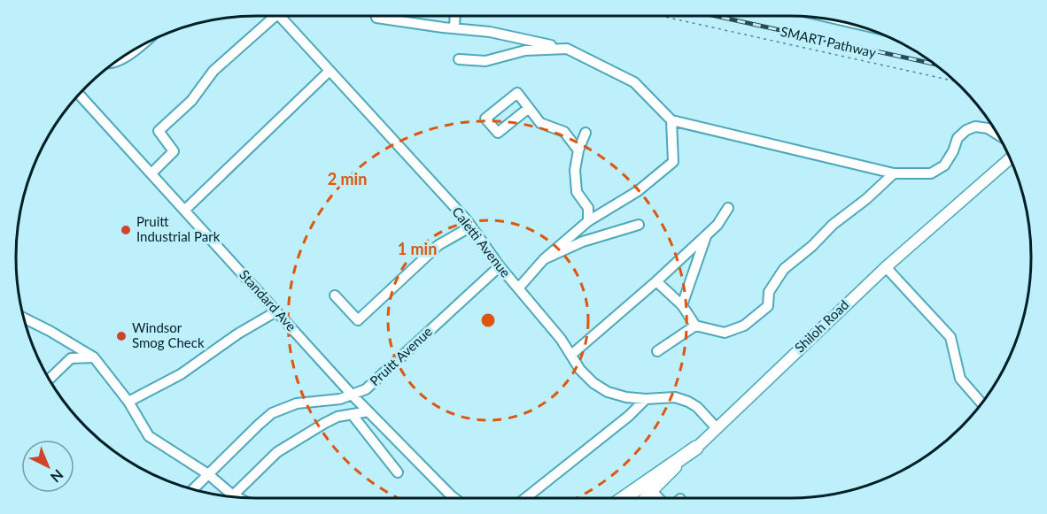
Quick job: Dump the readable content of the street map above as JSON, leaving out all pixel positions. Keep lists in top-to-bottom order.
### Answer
{
  "streets": {
    "main road": ["Shiloh Road"],
    "street": ["Caletti Avenue", "Standard Ave", "Pruitt Avenue"],
    "path": ["SMART Pathway"]
  },
  "crossings": [
    ["Caletti Avenue", "Shiloh Road"],
    ["Caletti Avenue", "Pruitt Avenue"],
    ["Standard Ave", "Pruitt Avenue"]
  ],
  "places": ["Pruitt Industrial Park", "Windsor Smog Check"],
  "north": "bottom right",
  "rings": ["2 min", "1 min"]
}
